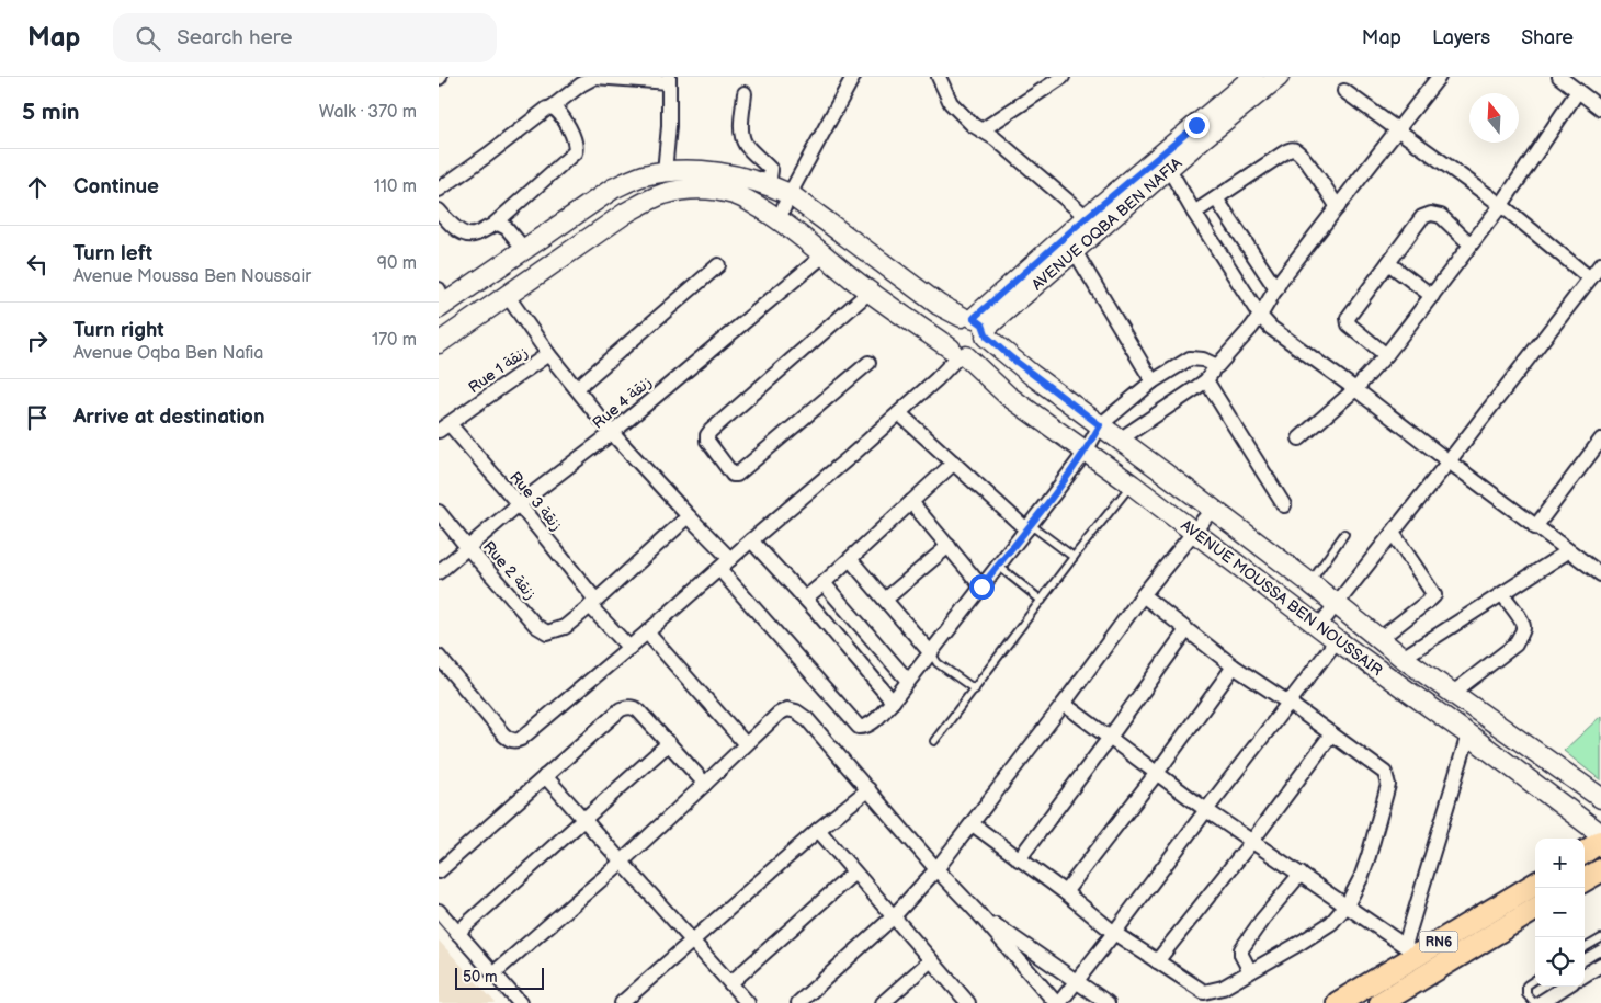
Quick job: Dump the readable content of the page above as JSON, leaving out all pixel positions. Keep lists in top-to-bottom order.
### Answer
{
  "streets": {
    "main road": ["RN6"],
    "street": [
      "AVENUE OQBA BEN NAFIA",
      "Rue 1 زنقة",
      "Rue 4 زنقة",
      "Rue 3 زنقة",
      "Rue 2 زنقة",
      "AVENUE MOUSSA BEN NOUSSAIR"
    ]
  },
  "crossings": [
    ["AVENUE OQBA BEN NAFIA", "AVENUE MOUSSA BEN NOUSSAIR"],
    ["Rue 1 زنقة", "Rue 3 زنقة"],
    ["Rue 4 زنقة", "Rue 3 زنقة"],
    ["Rue 4 زنقة", "Rue 2 زنقة"],
    ["Rue 4 زنقة", "AVENUE MOUSSA BEN NOUSSAIR"],
    ["Rue 3 زنقة", "Rue 2 زنقة"]
  ],
  "scale_bar": "50 m",
  "north": "top",
  "page": {
    "header": "Map",
    "search": "Search here",
    "nav": ["Map", "Layers", "Share"],
    "heading": ["5 min", "Walk · 370 m"],
    "list": [
      ["Continue", "110 m"],
      ["Turn left", "Avenue Moussa Ben Noussair", "90 m"],
      ["Turn right", "Avenue Oqba Ben Nafia", "170 m"],
      "Arrive at destination"
    ],
    "map_buttons": ["+", "−"],
    "scale": "50 m"
  }
}
